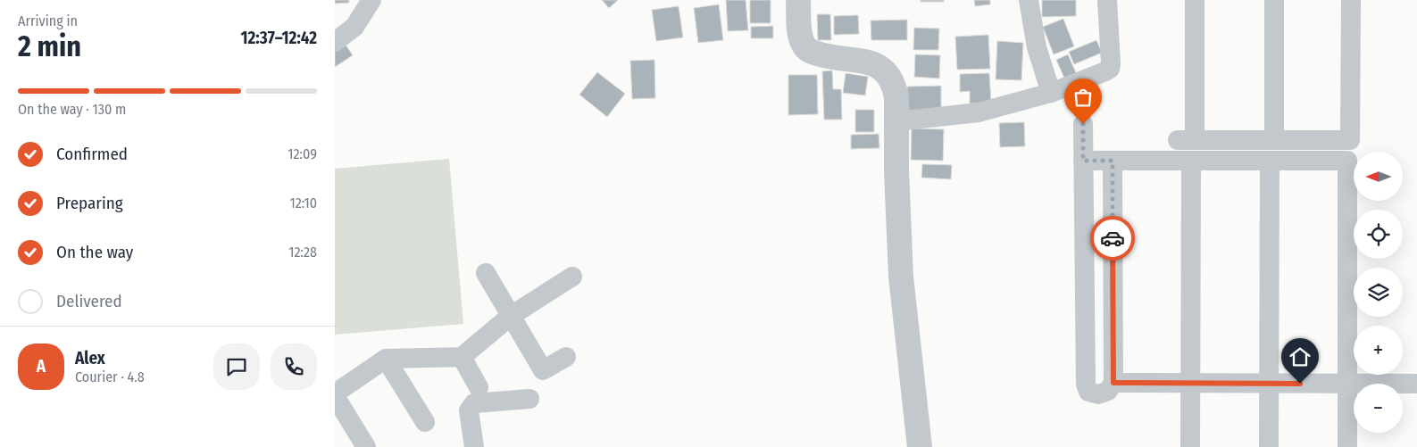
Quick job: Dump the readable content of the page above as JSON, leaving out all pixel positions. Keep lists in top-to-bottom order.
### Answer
{
  "north": "left",
  "page": {
    "heading": ["2 min", "Arriving in", "12:37–12:42"],
    "panel": ["Alex", "Courier · 4.8"],
    "bar": "On the way · 130 m",
    "list": [
      ["Confirmed", "12:09"],
      ["Preparing", "12:10"],
      ["On the way", "12:28"],
      "Delivered"
    ],
    "map_buttons": ["+", "−"],
    "round": "A"
  }
}
